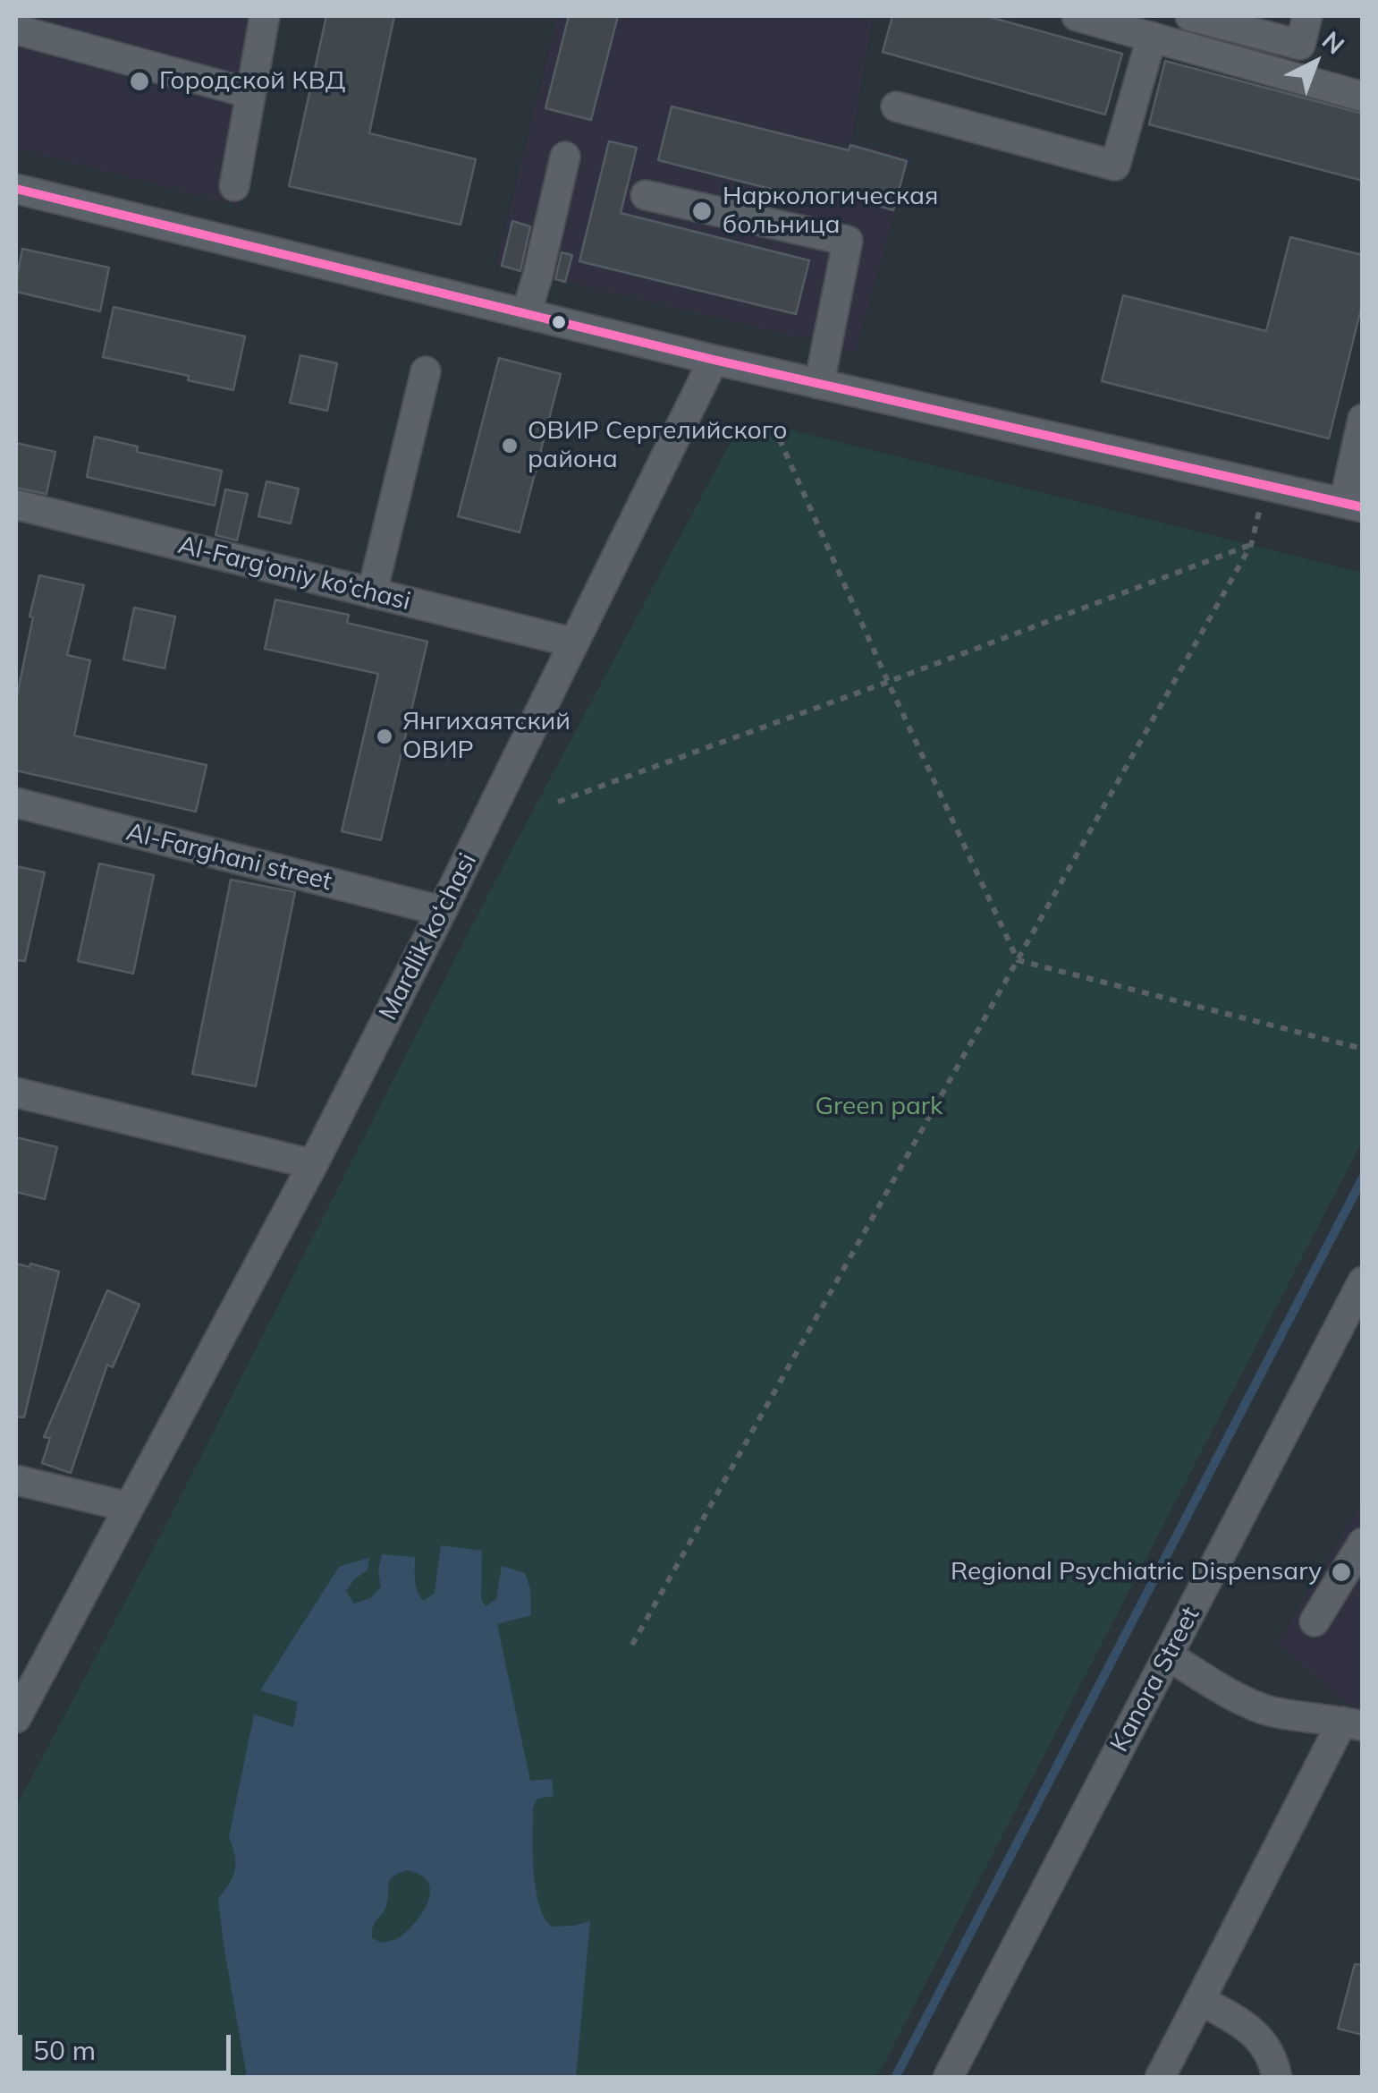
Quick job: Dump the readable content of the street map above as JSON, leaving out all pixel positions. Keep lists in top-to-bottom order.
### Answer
{
  "streets": {
    "street": [
      "Al-Farg‘oniy ko‘chasi",
      "Al-Farghani street",
      "Mardlik ko‘chasi",
      "Kanora Street"
    ]
  },
  "crossings": [
    ["Al-Farg‘oniy ko‘chasi", "Mardlik ko‘chasi"],
    ["Al-Farghani street", "Mardlik ko‘chasi"]
  ],
  "parks": ["Green park"],
  "places": [
    "Городской КВД",
    "Наркологическая больница",
    "ОВИР Сергелийского района",
    "Янгихаятский ОВИР",
    "Regional Psychiatric Dispensary"
  ],
  "scale_bar": "50 m",
  "north": "top right"
}
